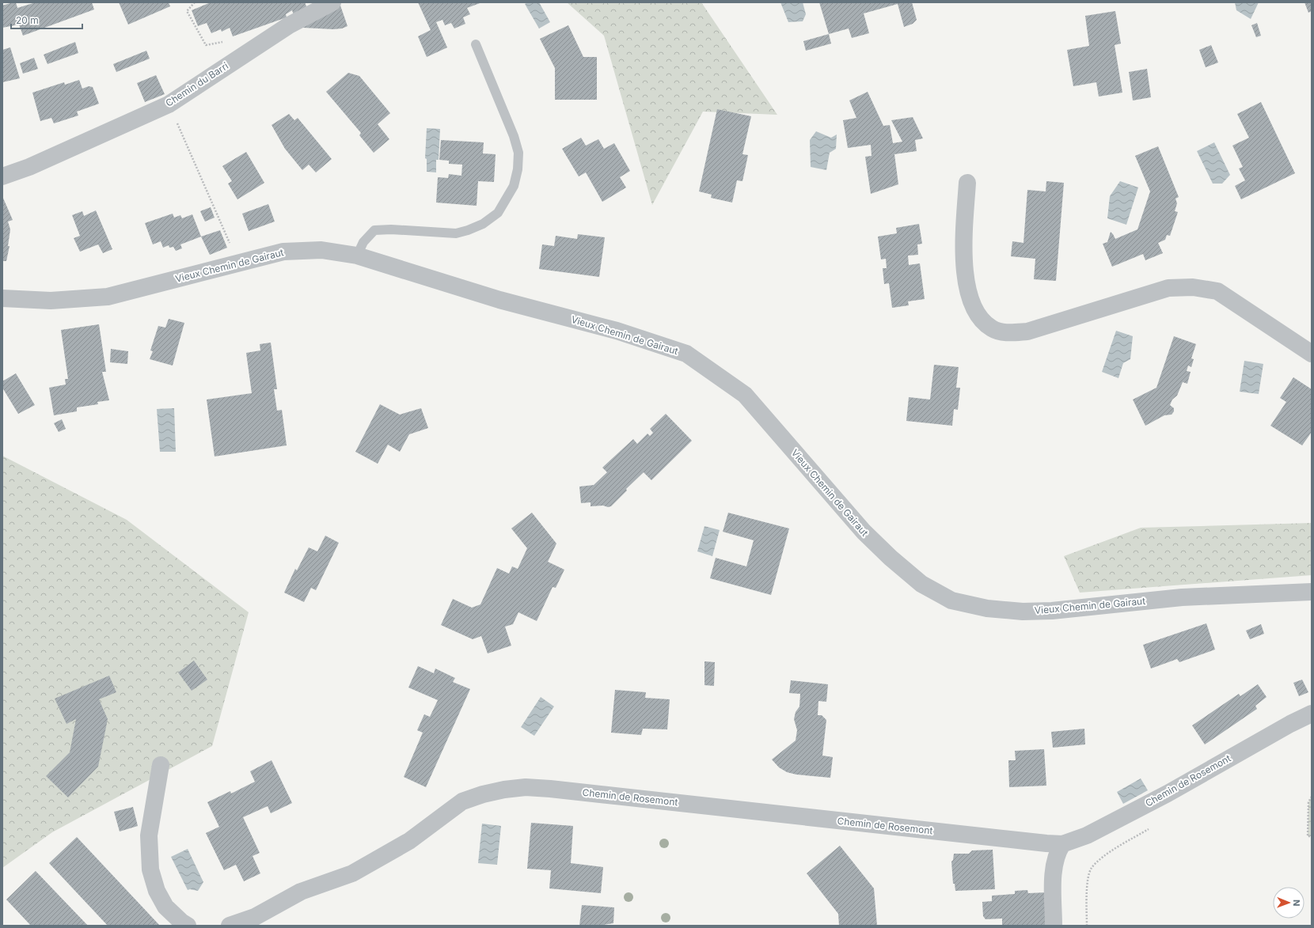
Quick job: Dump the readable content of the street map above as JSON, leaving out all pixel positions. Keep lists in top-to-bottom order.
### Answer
{
  "streets": {
    "street": ["Chemin du Barri", "Vieux Chemin de Gairaut", "Chemin de Rosemont"]
  },
  "scale_bar": "20 m",
  "north": "right"
}
